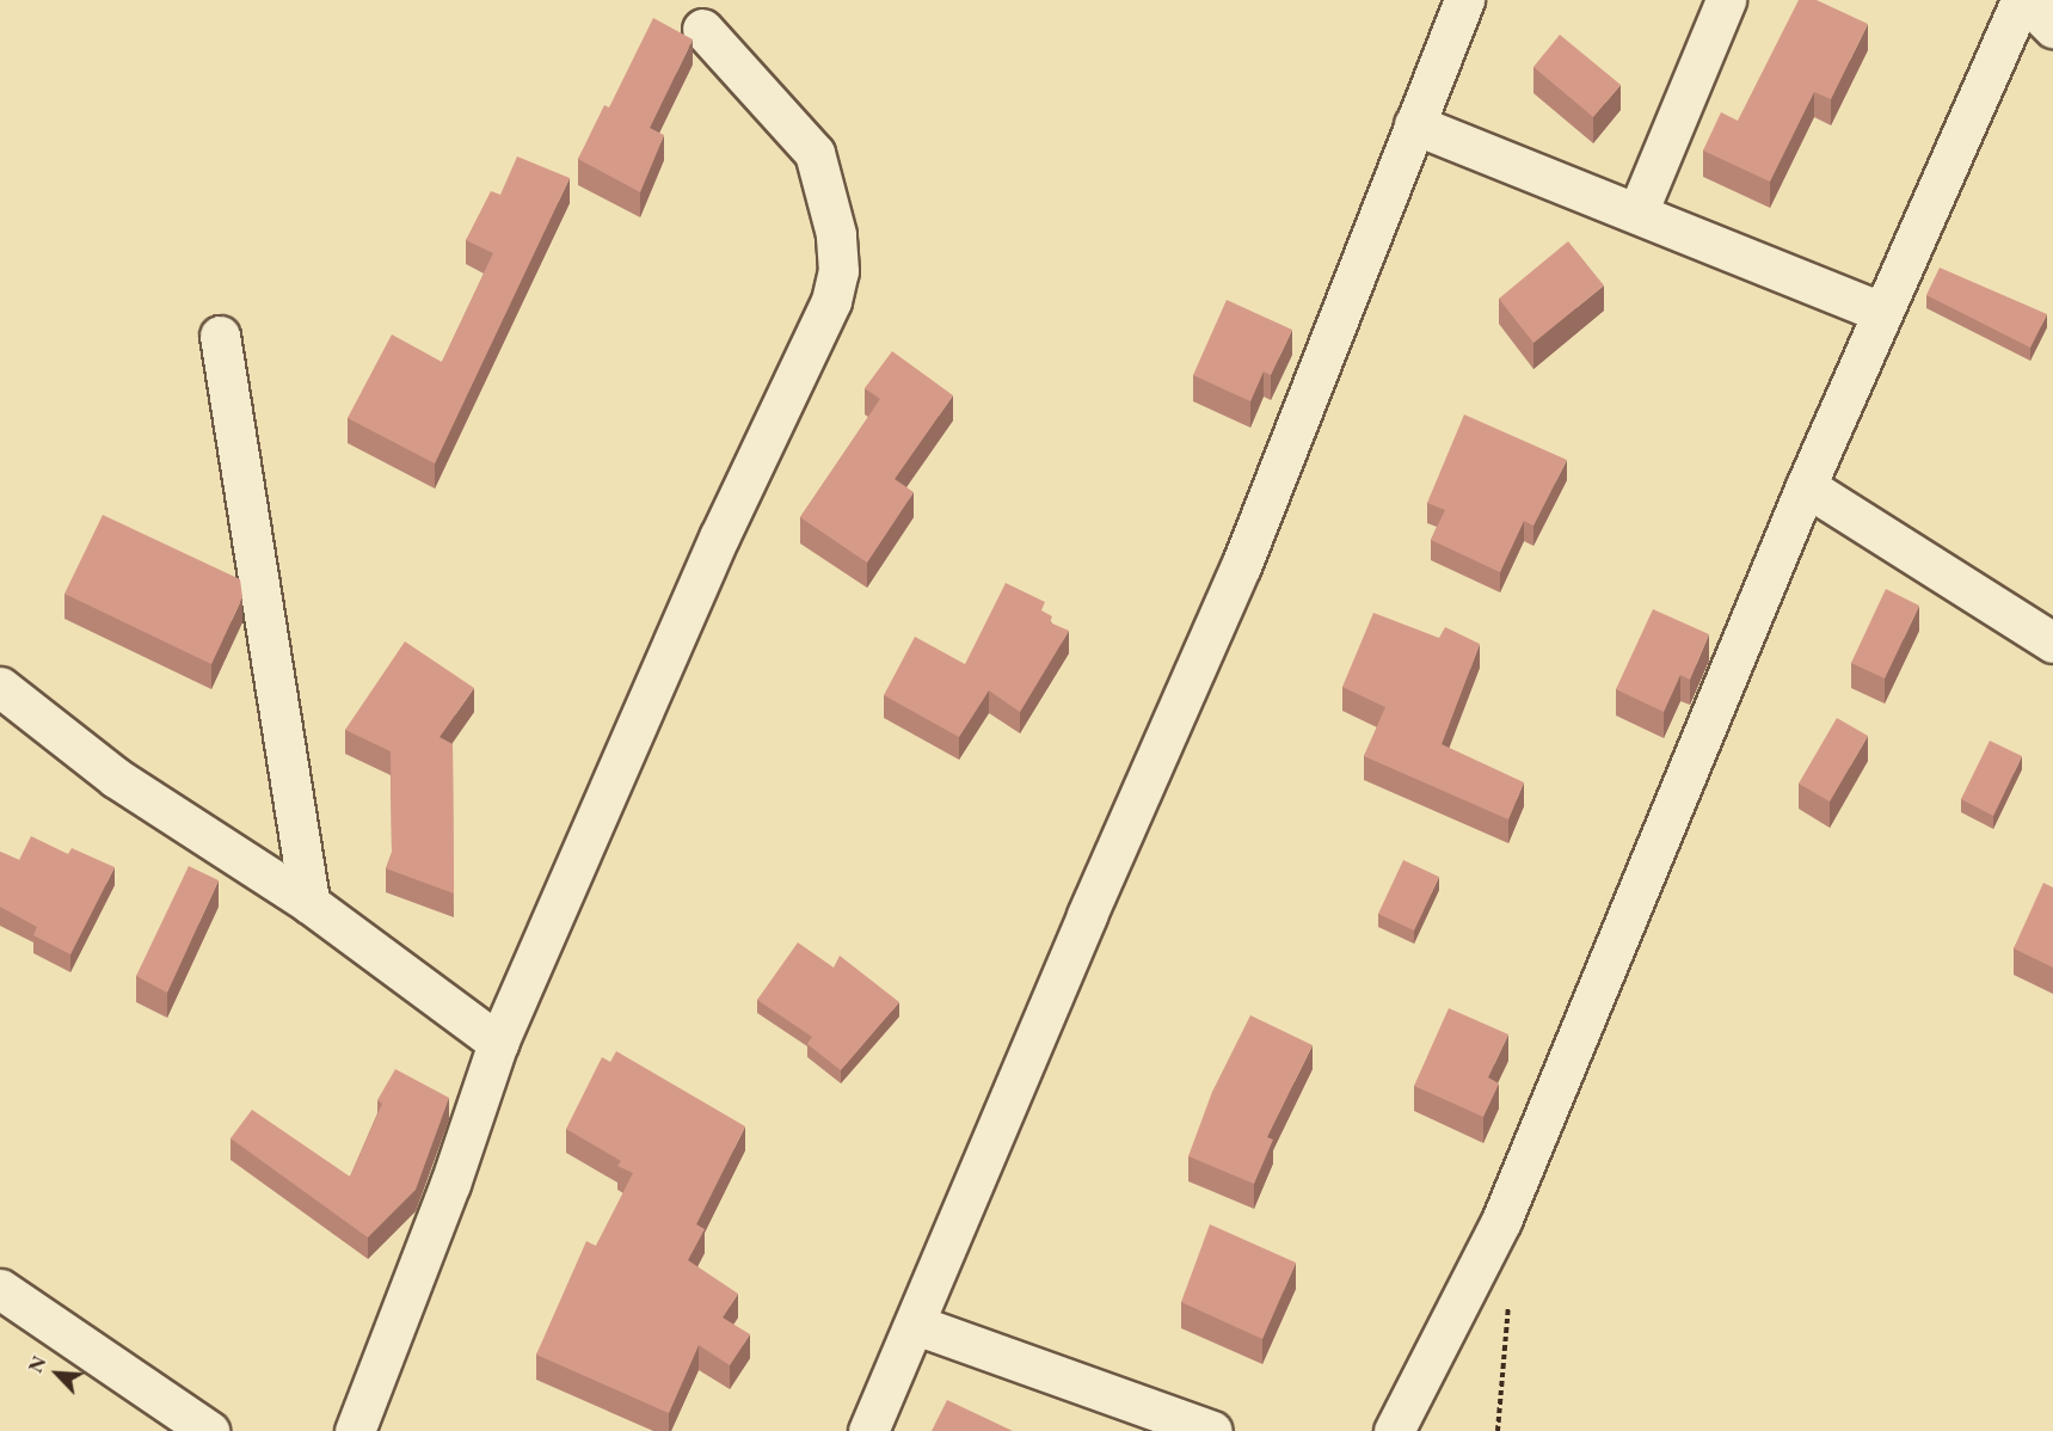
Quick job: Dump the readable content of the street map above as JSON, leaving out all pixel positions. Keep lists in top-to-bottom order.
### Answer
{
  "north": "top left"
}
